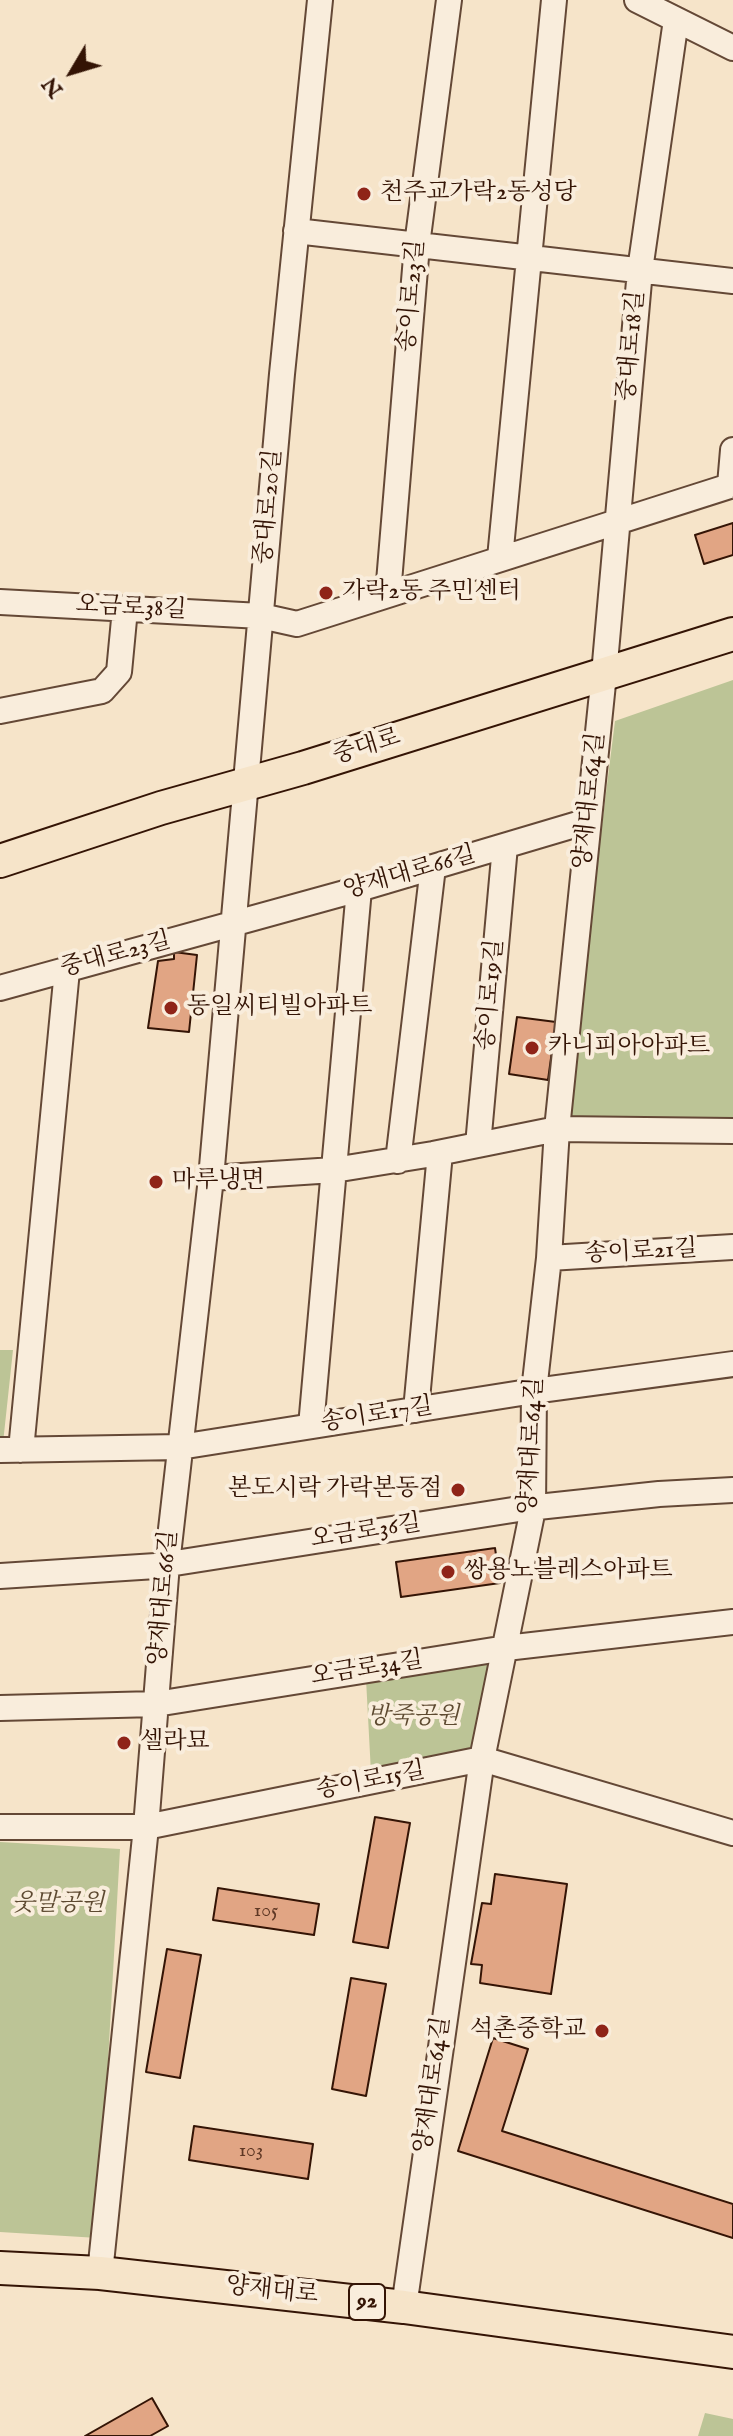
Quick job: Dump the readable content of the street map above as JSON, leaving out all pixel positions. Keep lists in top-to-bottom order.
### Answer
{
  "streets": {
    "main road": ["중대로", "양재대로", "92"],
    "street": [
      "송이로23길",
      "중대로18길",
      "중대로20길",
      "오금로38길",
      "양재대로64길",
      "양재대로66길",
      "중대로23길",
      "송이로19길",
      "송이로21길",
      "송이로17길",
      "오금로36길",
      "오금로34길",
      "송이로15길"
    ]
  },
  "crossings": [
    ["중대로18길", "중대로"],
    ["중대로18길", "양재대로64길"],
    ["중대로20길", "오금로38길"],
    ["중대로20길", "중대로"],
    ["중대로20길", "양재대로66길"],
    ["중대로", "양재대로64길"],
    ["중대로", "양재대로66길"],
    ["양재대로64길", "양재대로66길"],
    ["양재대로64길", "송이로21길"],
    ["양재대로64길", "송이로17길"],
    ["양재대로64길", "오금로36길"],
    ["양재대로64길", "오금로34길"],
    ["양재대로64길", "송이로15길"],
    ["양재대로64길", "양재대로"],
    ["양재대로66길", "중대로23길"],
    ["양재대로66길", "송이로19길"],
    ["양재대로66길", "송이로17길"],
    ["양재대로66길", "오금로36길"],
    ["양재대로66길", "오금로34길"],
    ["양재대로66길", "송이로15길"],
    ["양재대로66길", "양재대로"],
    ["중대로23길", "송이로17길"]
  ],
  "parks": ["방죽공원", "웃말공원"],
  "places": [
    "천주교가락2동성당",
    "가락2동 주민센터",
    "동일씨티빌아파트",
    "카니피아아파트",
    "마루냉면",
    "본도시락 가락본동점",
    "쌍용노블레스아파트",
    "셀라묘",
    "석촌중학교"
  ],
  "house_numbers": ["105", "103"],
  "north": "bottom left"
}
